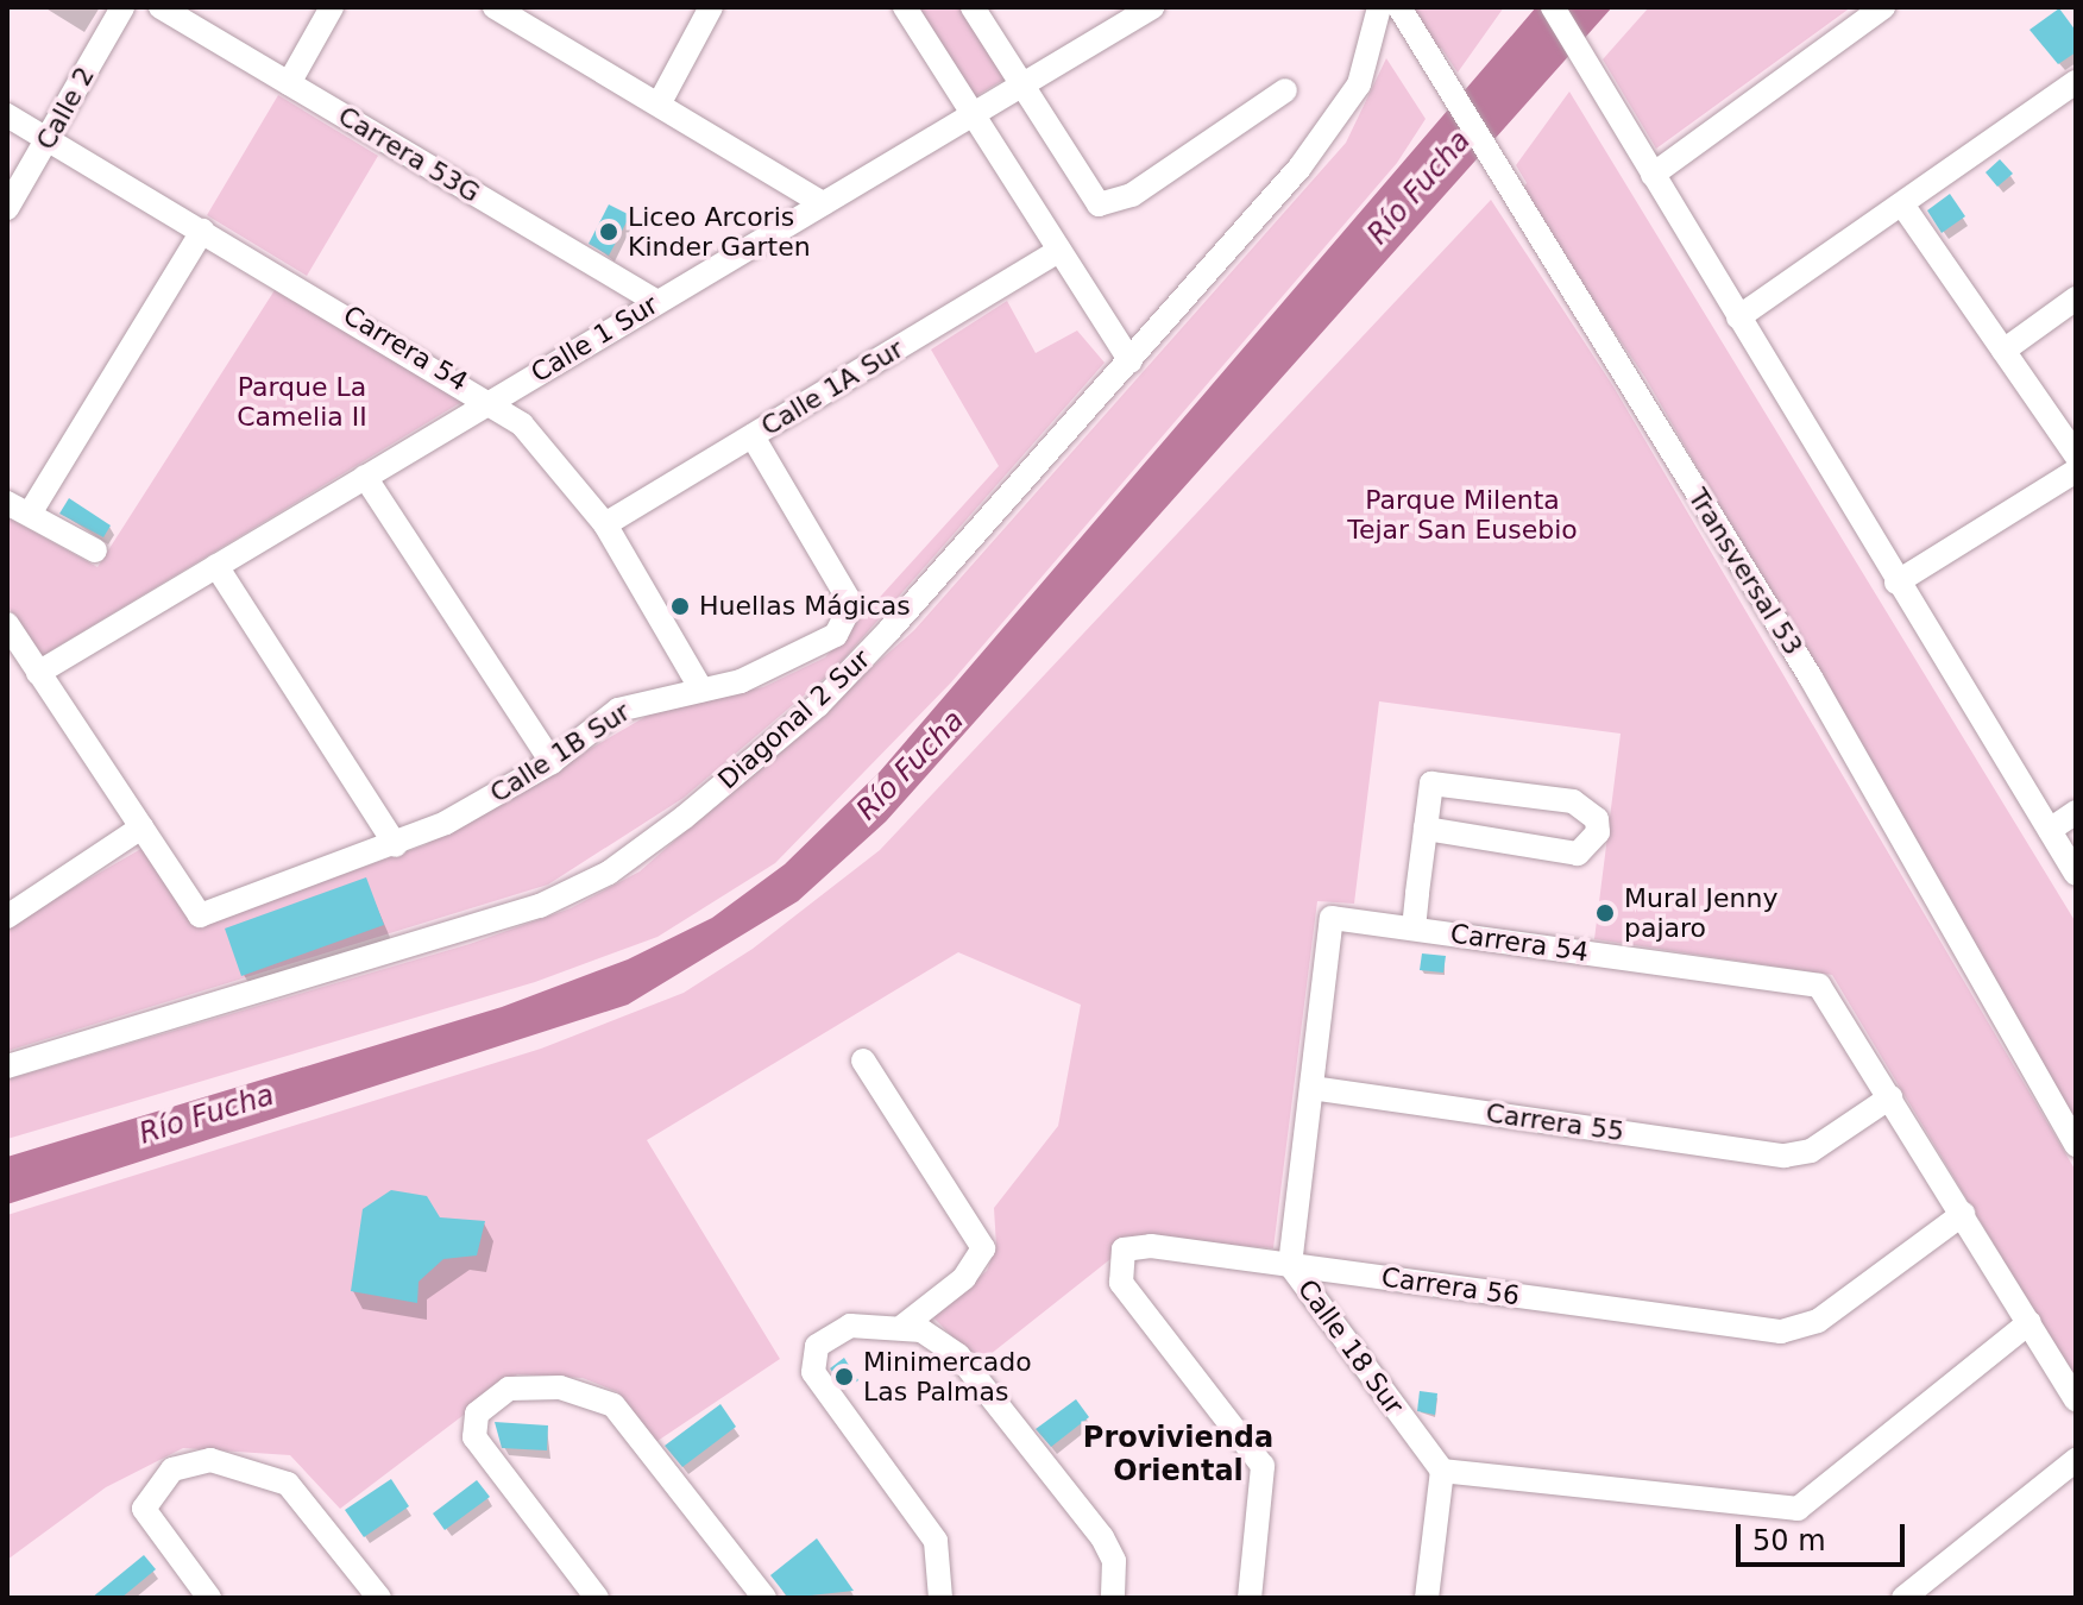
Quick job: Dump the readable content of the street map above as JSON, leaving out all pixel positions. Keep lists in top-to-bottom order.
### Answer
{
  "streets": {
    "street": [
      "Calle 2",
      "Carrera 53G",
      "Calle 1 Sur",
      "Carrera 54",
      "Calle 1A Sur",
      "Transversal 53",
      "Diagonal 2 Sur",
      "Calle 1B Sur",
      "Carrera 55",
      "Carrera 56",
      "Calle 18 Sur"
    ]
  },
  "crossings": [
    ["Calle 2", "Carrera 54"],
    ["Carrera 53G", "Calle 1 Sur"],
    ["Calle 1 Sur", "Carrera 54"],
    ["Carrera 54", "Calle 1A Sur"],
    ["Carrera 54", "Calle 1B Sur"],
    ["Carrera 54", "Carrera 55"],
    ["Carrera 54", "Calle 18 Sur"],
    ["Calle 1A Sur", "Calle 1B Sur"],
    ["Carrera 55", "Calle 18 Sur"],
    ["Carrera 56", "Calle 18 Sur"]
  ],
  "districts": ["Provivienda Oriental"],
  "water": ["Río Fucha"],
  "parks": ["Parque La Camelia II", "Parque Milenta Tejar San Eusebio"],
  "places": [
    "Liceo Arcoris Kinder Garten",
    "Huellas Mágicas",
    "Mural Jenny pajaro",
    "Minimercado Las Palmas"
  ],
  "scale_bar": "50 m"
}
